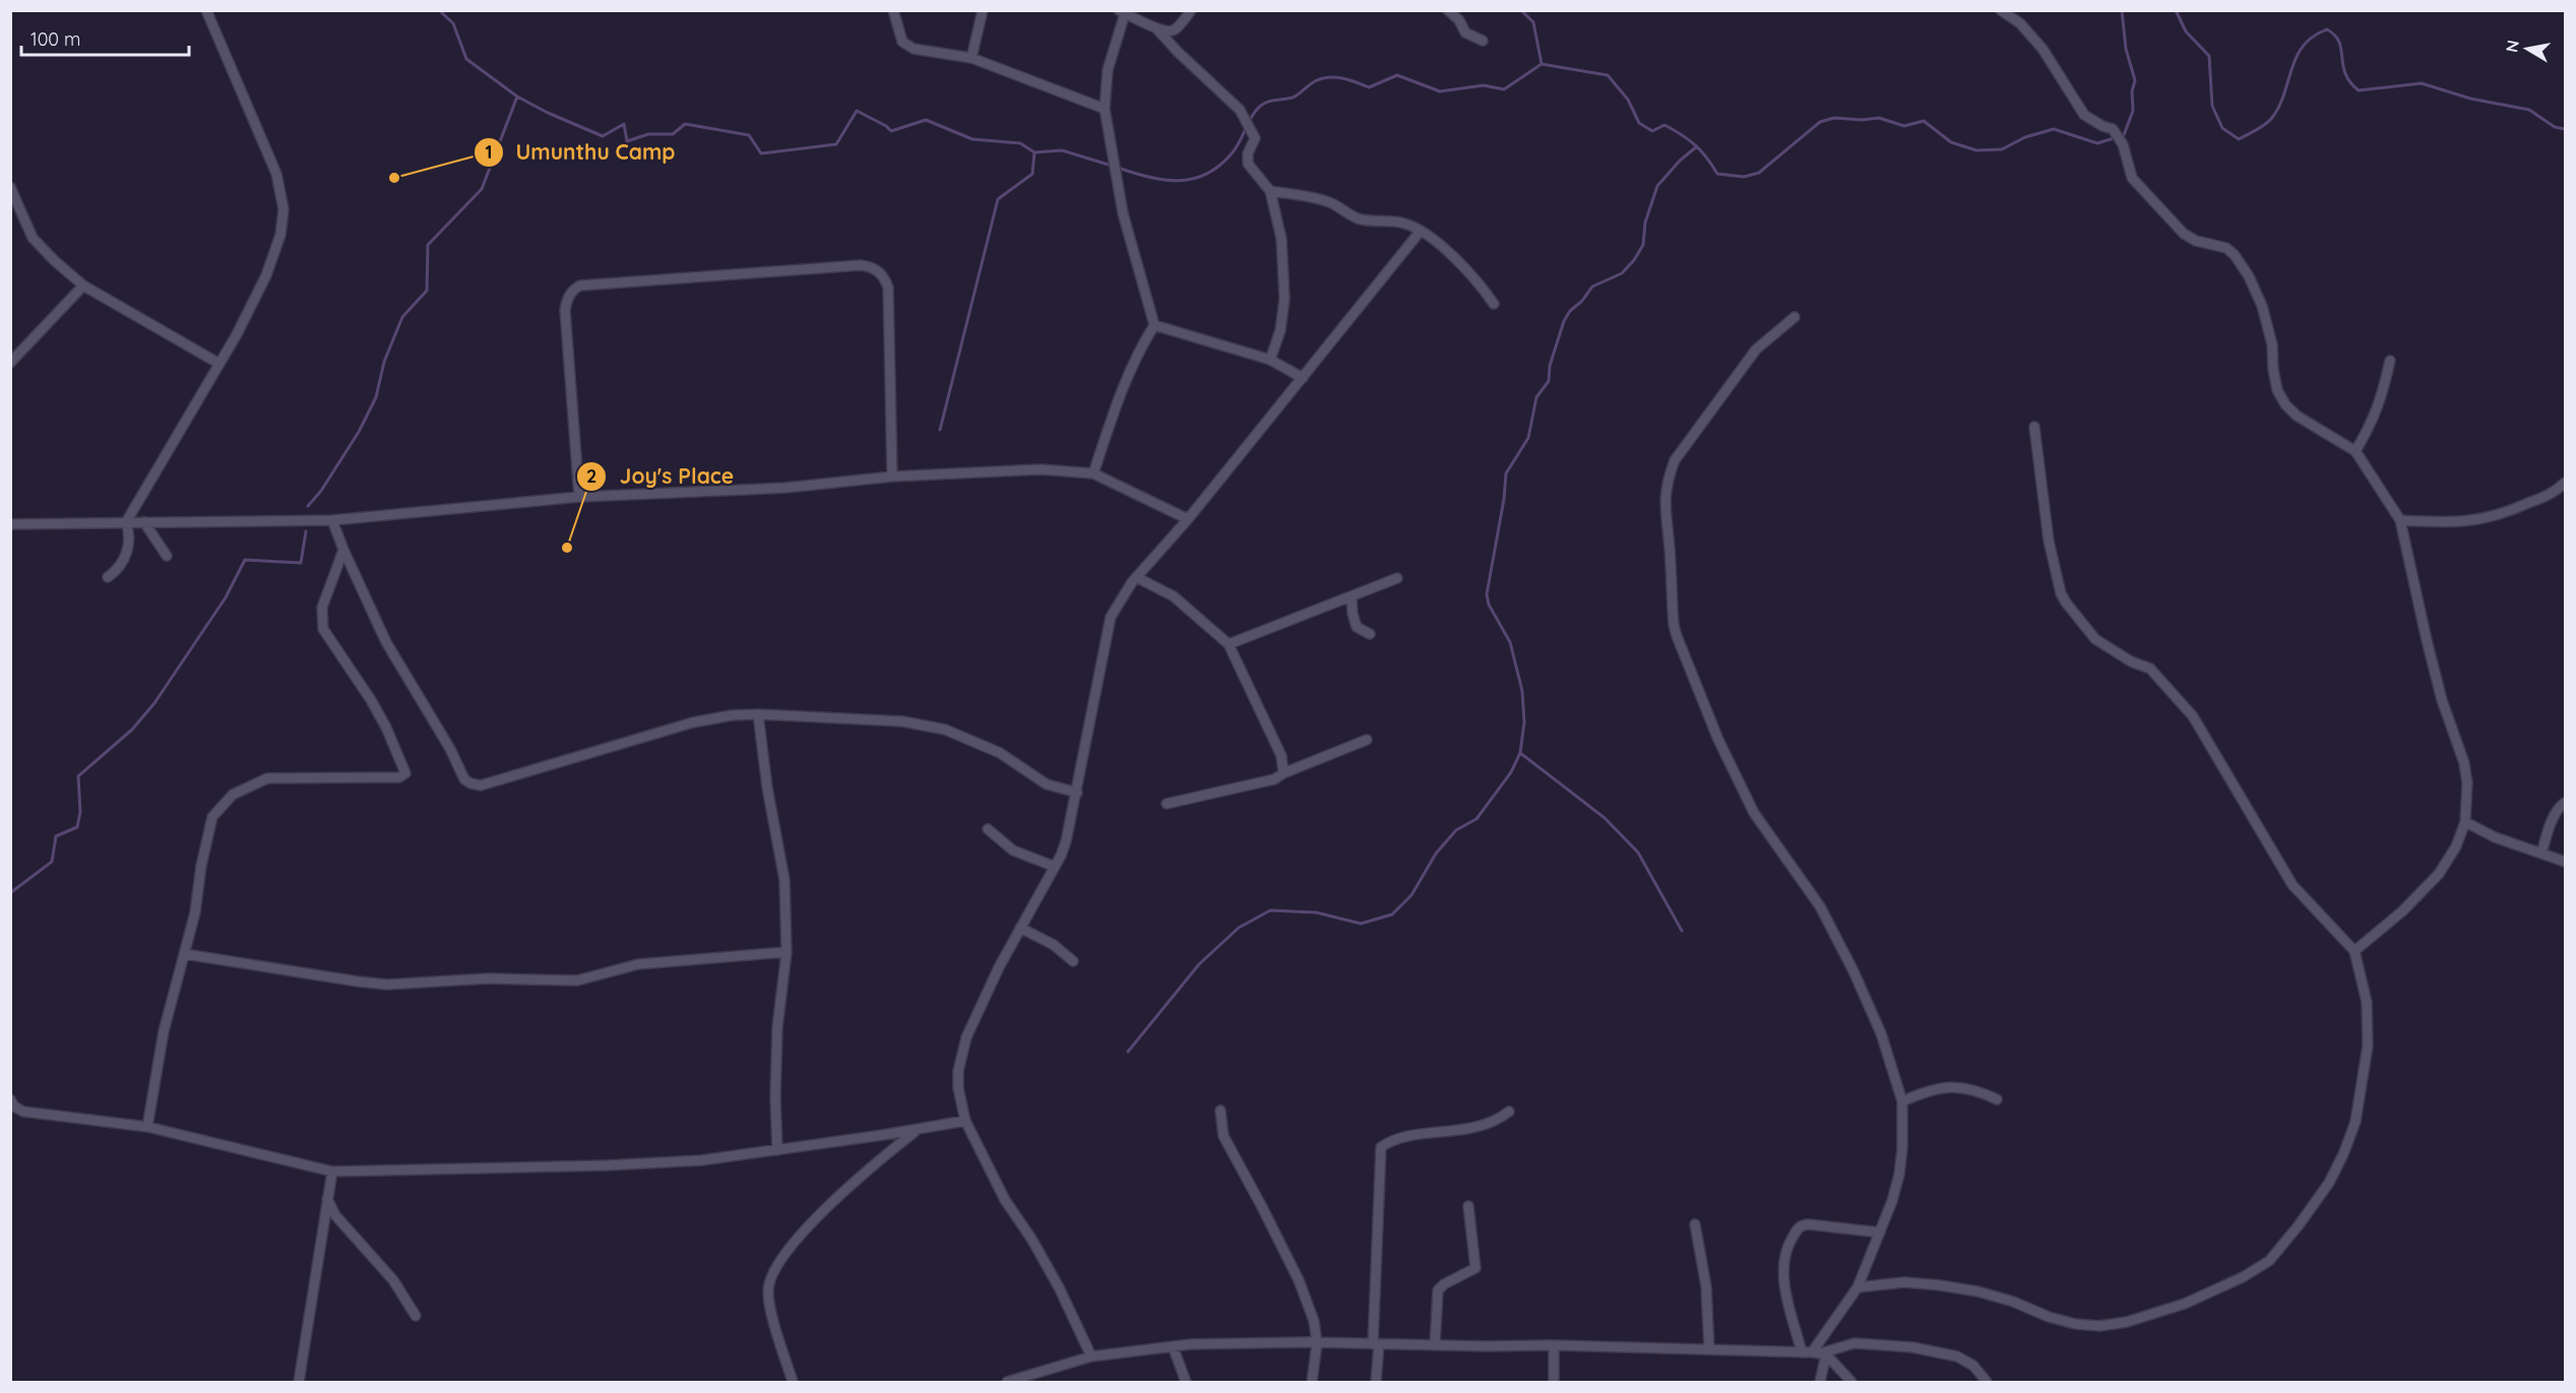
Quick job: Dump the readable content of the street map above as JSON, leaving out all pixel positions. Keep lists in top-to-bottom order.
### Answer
{
  "places": ["Umunthu Camp", "Joy's Place"],
  "scale_bar": "100 m",
  "north": "left"
}
